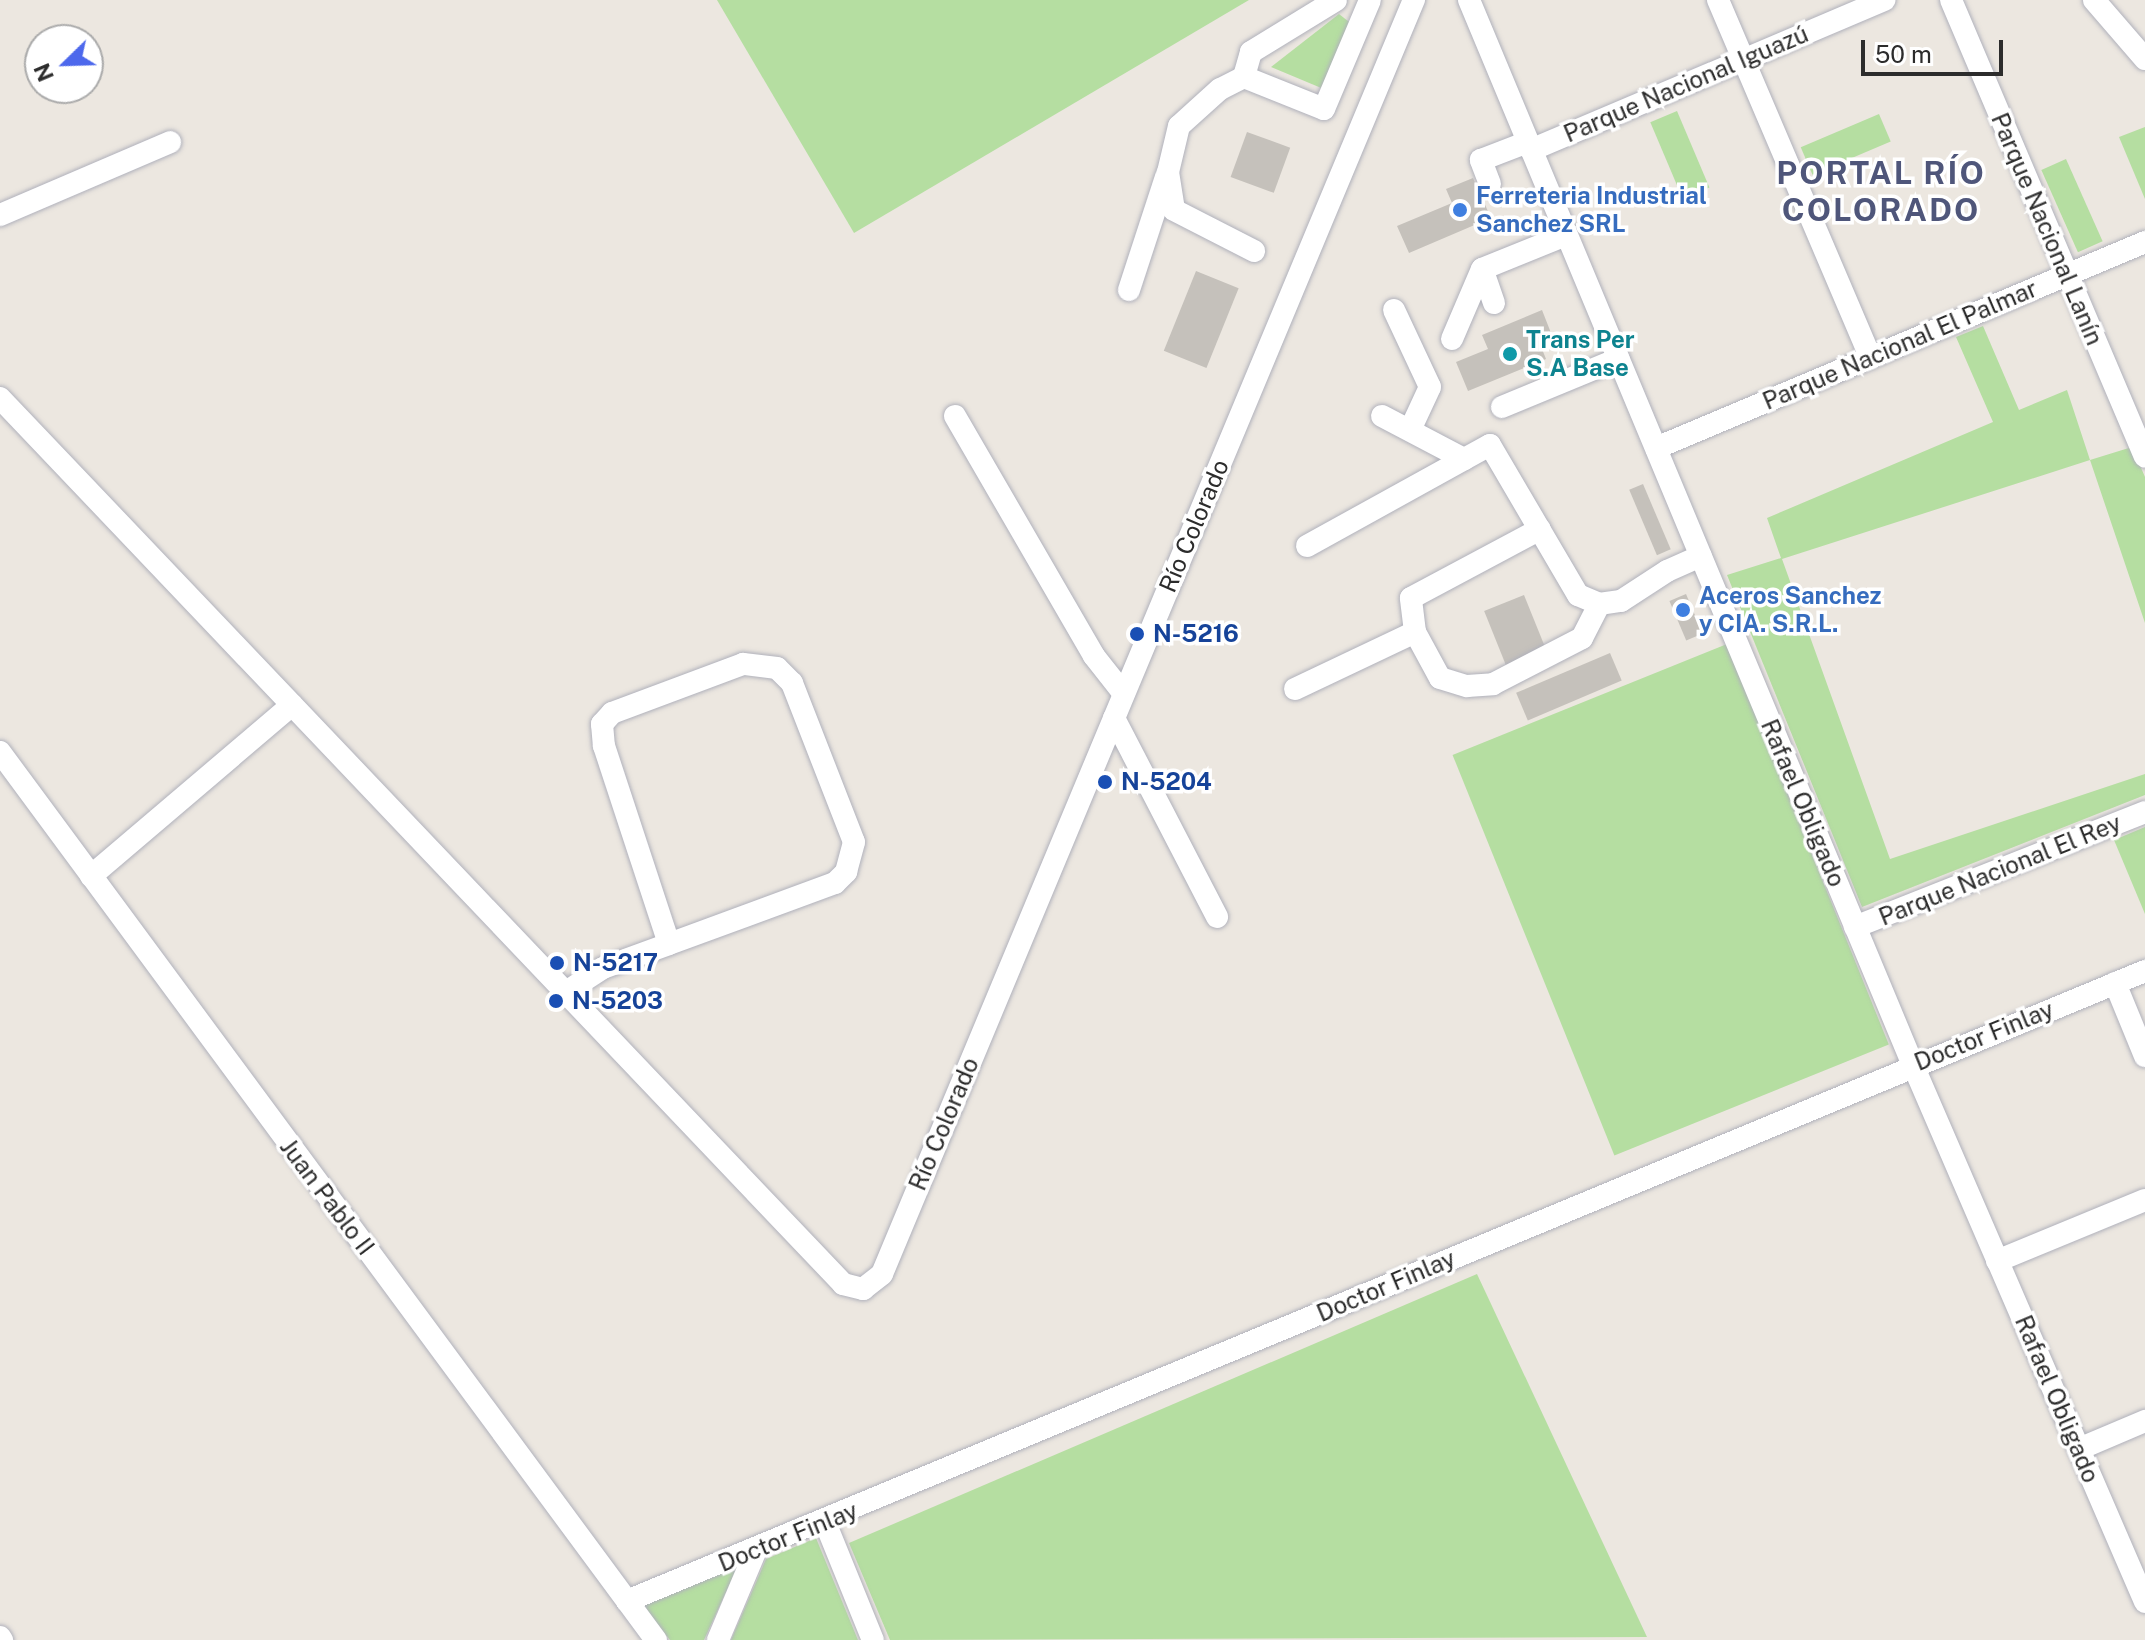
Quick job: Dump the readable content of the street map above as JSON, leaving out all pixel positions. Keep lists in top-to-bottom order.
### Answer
{
  "streets": {
    "street": [
      "Parque Nacional Iguazú",
      "Parque Nacional Lanín",
      "Parque Nacional El Palmar",
      "Río Colorado",
      "Rafael Obligado",
      "Parque Nacional El Rey",
      "Doctor Finlay",
      "Juan Pablo II"
    ]
  },
  "crossings": [
    ["Parque Nacional Iguazú", "Rafael Obligado"],
    ["Parque Nacional Lanín", "Parque Nacional El Palmar"],
    ["Parque Nacional El Palmar", "Rafael Obligado"],
    ["Rafael Obligado", "Parque Nacional El Rey"],
    ["Rafael Obligado", "Doctor Finlay"],
    ["Doctor Finlay", "Juan Pablo II"]
  ],
  "districts": ["PORTAL RÍO COLORADO"],
  "places": [
    "Ferreteria Industrial Sanchez SRL",
    "Trans Per S.A Base",
    "Aceros Sanchez y CIA. S.R.L.",
    "N-5216",
    "N-5204",
    "N-5217",
    "N-5203"
  ],
  "scale_bar": "50 m",
  "north": "bottom left"
}
